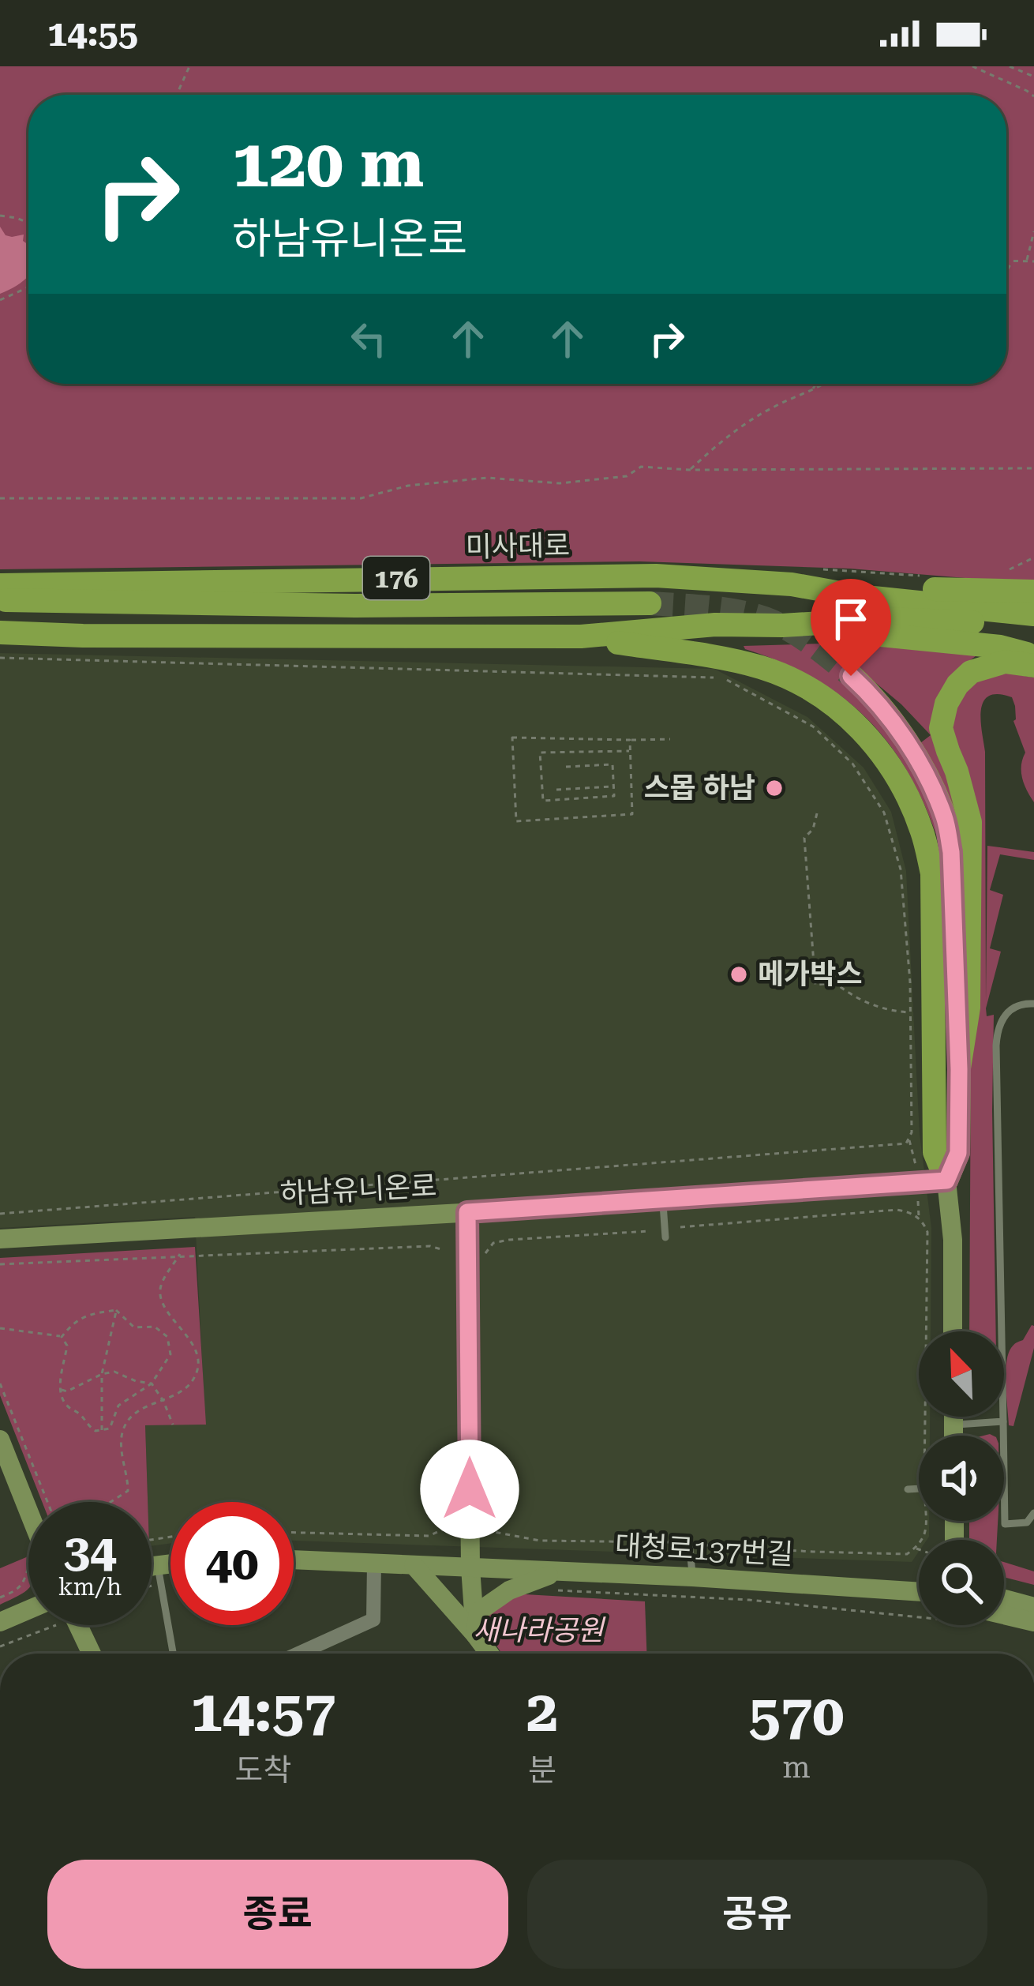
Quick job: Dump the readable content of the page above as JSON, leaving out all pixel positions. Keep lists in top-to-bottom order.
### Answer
{
  "streets": {
    "main road": [
      "미사대로",
      "176",
      "하남유니온로",
      "대청로137번길"
    ]
  },
  "parks": ["새나라공원"],
  "places": ["스몹 하남", "메가박스"],
  "north": "top left",
  "page": {
    "status": "14:55",
    "turn": ["120 m", "하남유니온로"],
    "speed": "34 km/h",
    "limit": "40",
    "eta": [
      "14:57",
      "도착",
      "2",
      "분",
      "570",
      "m"
    ],
    "buttons": ["종료", "공유"]
  }
}
